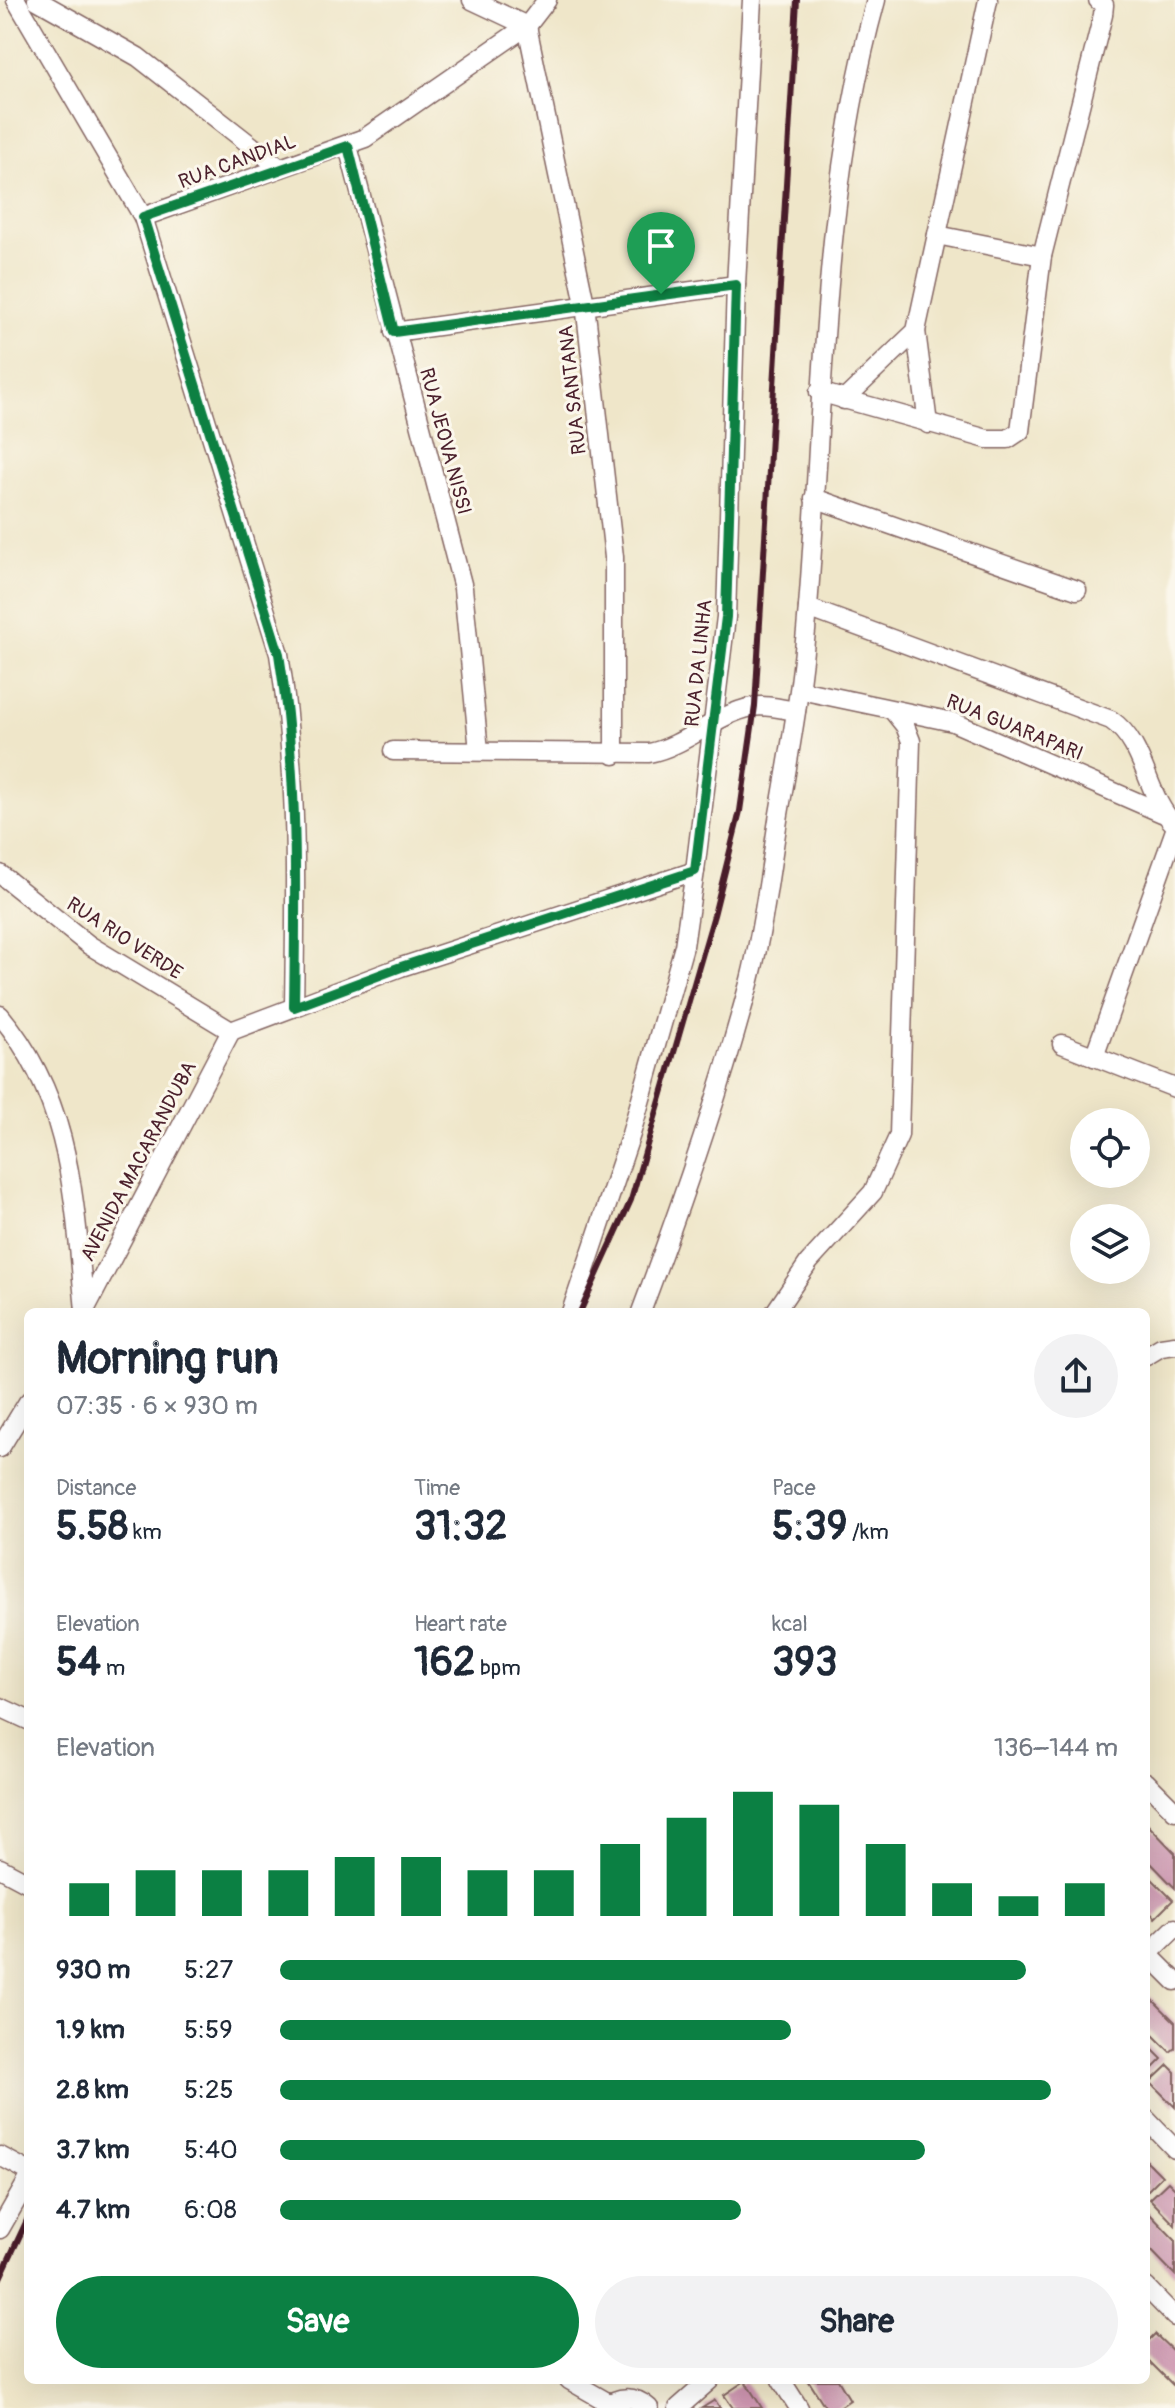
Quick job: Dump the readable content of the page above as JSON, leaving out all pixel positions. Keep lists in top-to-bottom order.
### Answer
{
  "streets": {
    "street": [
      "RUA CANDIAL",
      "RUA SANTANA",
      "RUA JEOVA NISSI",
      "RUA DA LINHA",
      "RUA GUARAPARI",
      "RUA RIO VERDE",
      "AVENIDA MACARANDUBA"
    ]
  },
  "crossings": [
    ["RUA CANDIAL", "RUA SANTANA"],
    ["RUA CANDIAL", "RUA JEOVA NISSI"],
    ["RUA RIO VERDE", "AVENIDA MACARANDUBA"]
  ],
  "page": {
    "heading": ["Morning run", "07:35 · 6 × 930 m"],
    "stats": [
      ["Distance", "5.58 km"],
      ["Time", "31:32"],
      ["Pace", "5:39 /km"],
      ["Elevation", "54 m"],
      ["Heart rate", "162 bpm"],
      ["kcal", "393"]
    ],
    "chart": ["Elevation", "136–144 m"],
    "list": [
      {
        "name": "930 m",
        "note": "5:27"
      },
      {
        "name": "1.9 km",
        "note": "5:59"
      },
      {
        "name": "2.8 km",
        "note": "5:25"
      },
      {
        "name": "3.7 km",
        "note": "5:40"
      },
      {
        "name": "4.7 km",
        "note": "6:08"
      }
    ],
    "buttons": ["Save", "Share"]
  }
}
